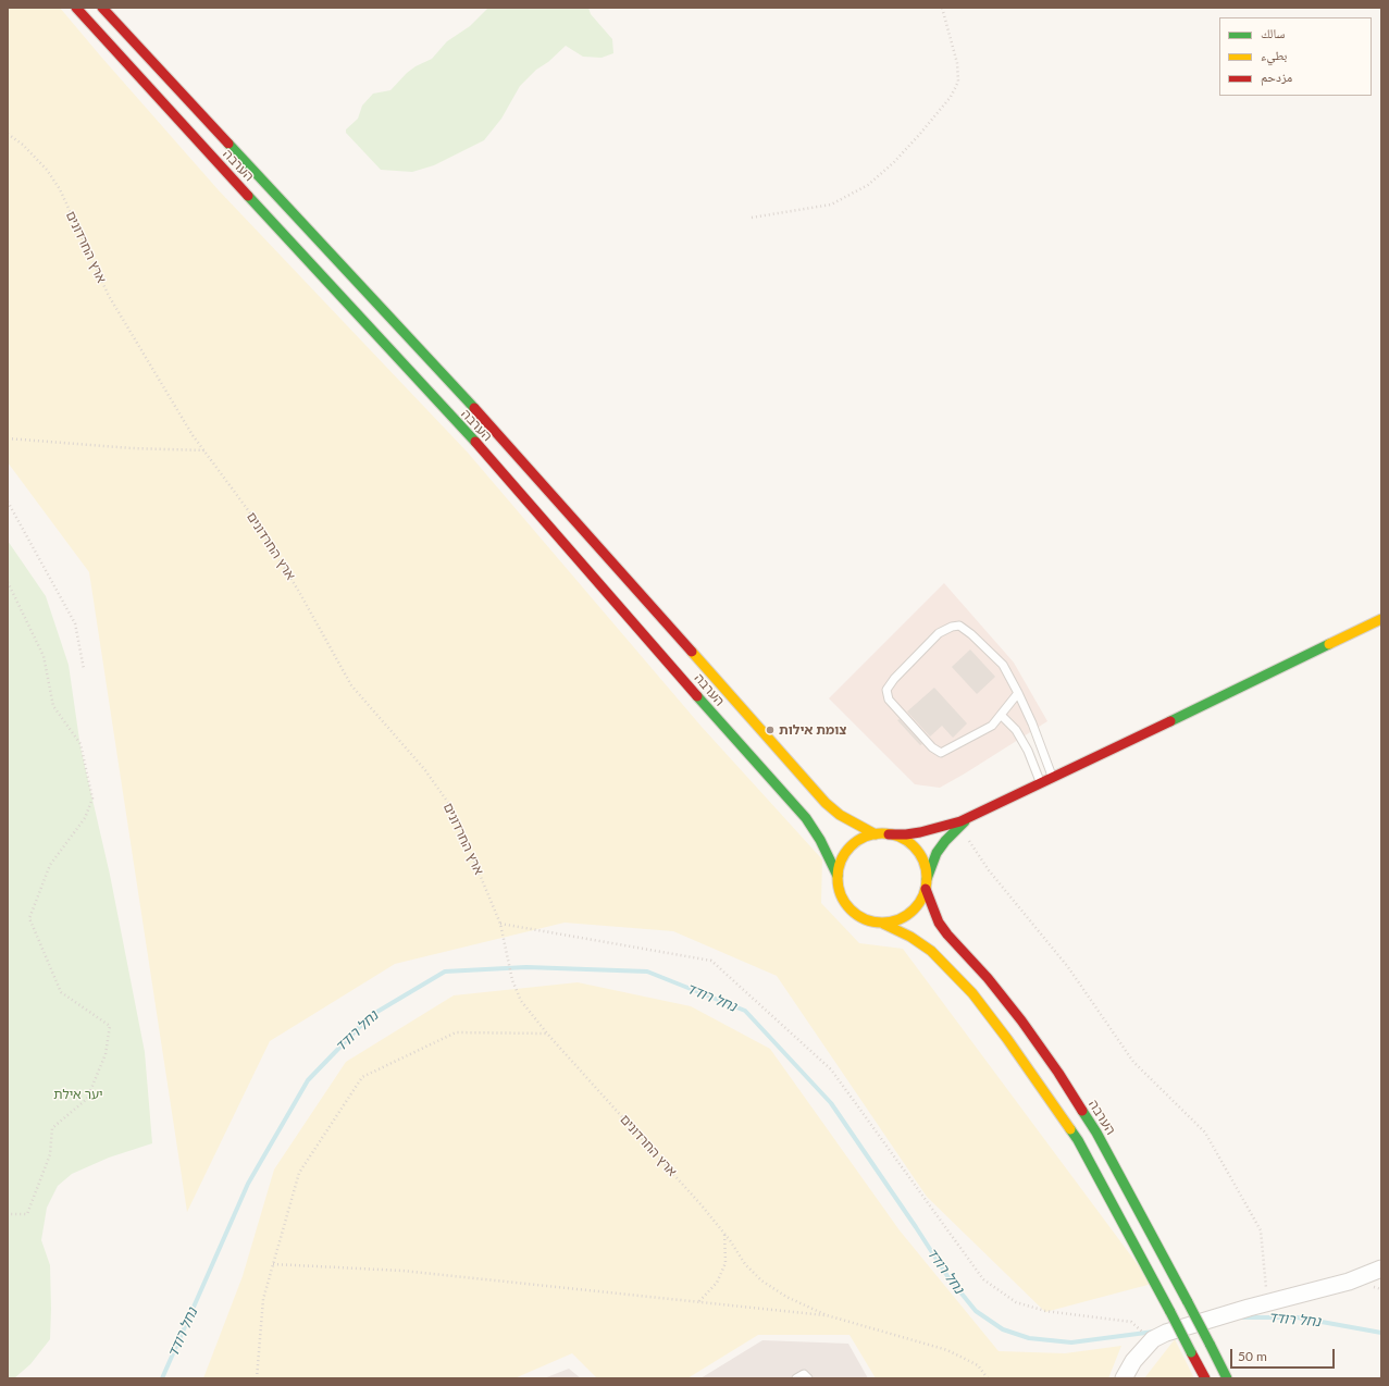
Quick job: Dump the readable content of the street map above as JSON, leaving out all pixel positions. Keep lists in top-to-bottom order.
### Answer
{
  "streets": {
    "main road": ["הערבה"],
    "path": ["ארץ החרדונים"]
  },
  "water": ["נחל רודד"],
  "parks": ["יער אילת"],
  "places": ["צומת אילות"],
  "legend": ["سالك", "بطيء", "مزدحم"],
  "scale_bar": "50 m"
}
